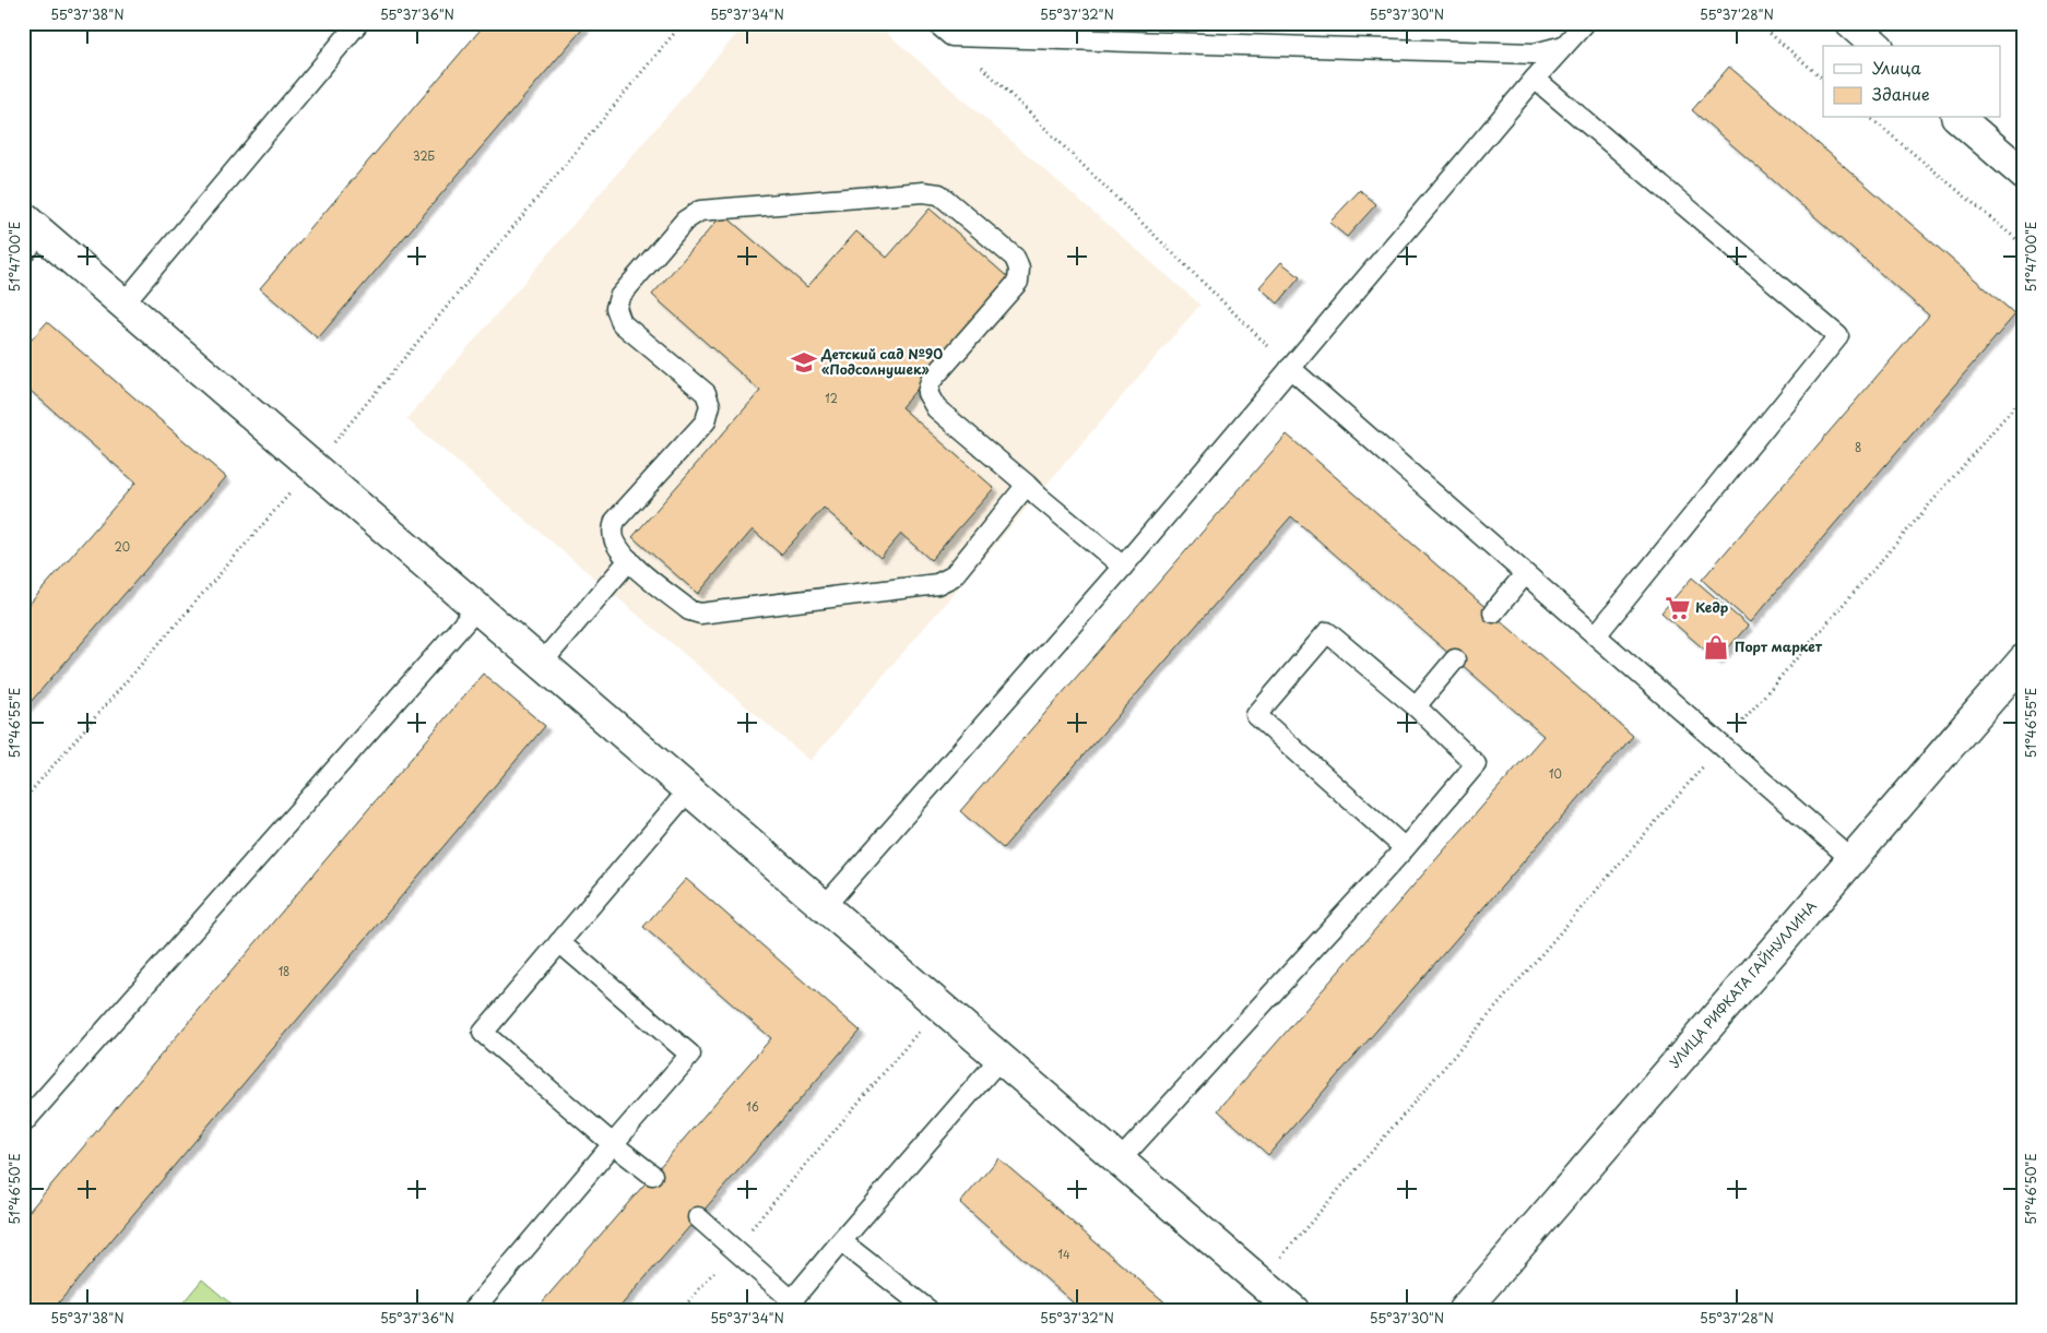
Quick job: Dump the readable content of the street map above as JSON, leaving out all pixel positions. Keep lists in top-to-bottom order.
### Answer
{
  "streets": {
    "street": ["УЛИЦА РИФКАТА ГАЙНУЛЛИНА"]
  },
  "places": {
    "school or university": ["Детский сад №90 «Подсолнушек»"],
    "supermarket": ["Кедр"],
    "shop": ["Порт маркет"]
  },
  "house_numbers": [
    "32Б",
    "12",
    "8",
    "20",
    "10",
    "18",
    "16",
    "14"
  ],
  "legend": ["Улица", "Здание"],
  "coordinates": [
    "55°37'38\"N",
    "55°37'36\"N",
    "55°37'34\"N",
    "55°37'32\"N",
    "55°37'30\"N",
    "55°37'28\"N",
    "51°47'00\"E",
    "51°46'55\"E",
    "51°46'50\"E"
  ]
}
